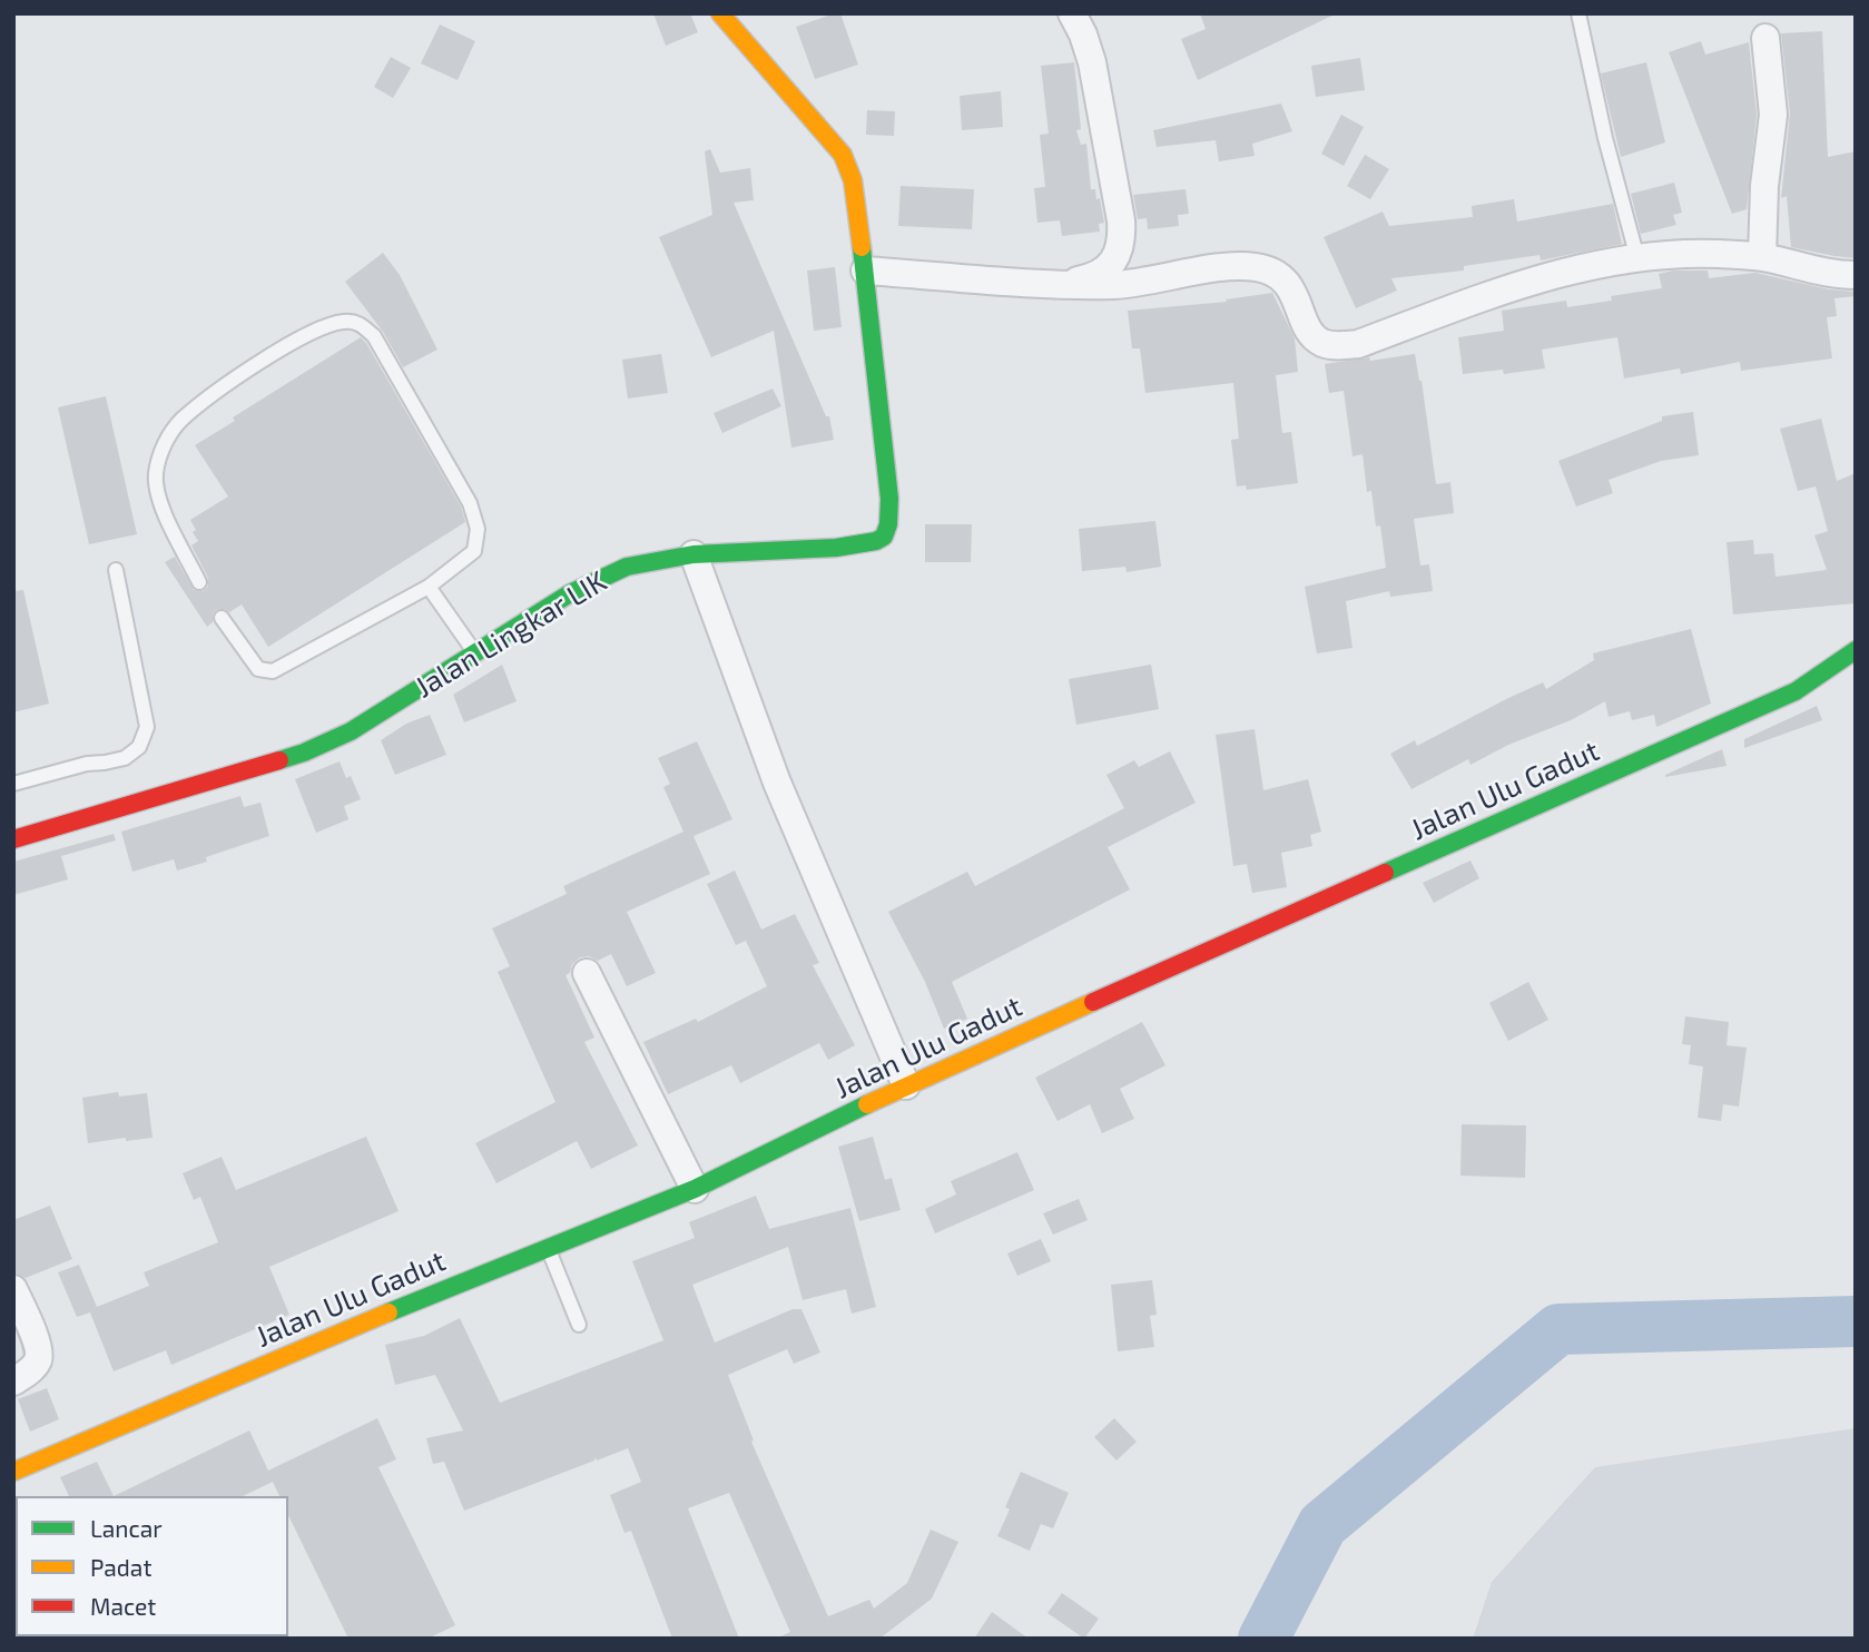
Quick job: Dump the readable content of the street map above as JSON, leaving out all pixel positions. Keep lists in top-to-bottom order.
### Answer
{
  "streets": {
    "street": ["Jalan Lingkar LIK", "Jalan Ulu Gadut"]
  },
  "legend": ["Lancar", "Padat", "Macet"]
}
